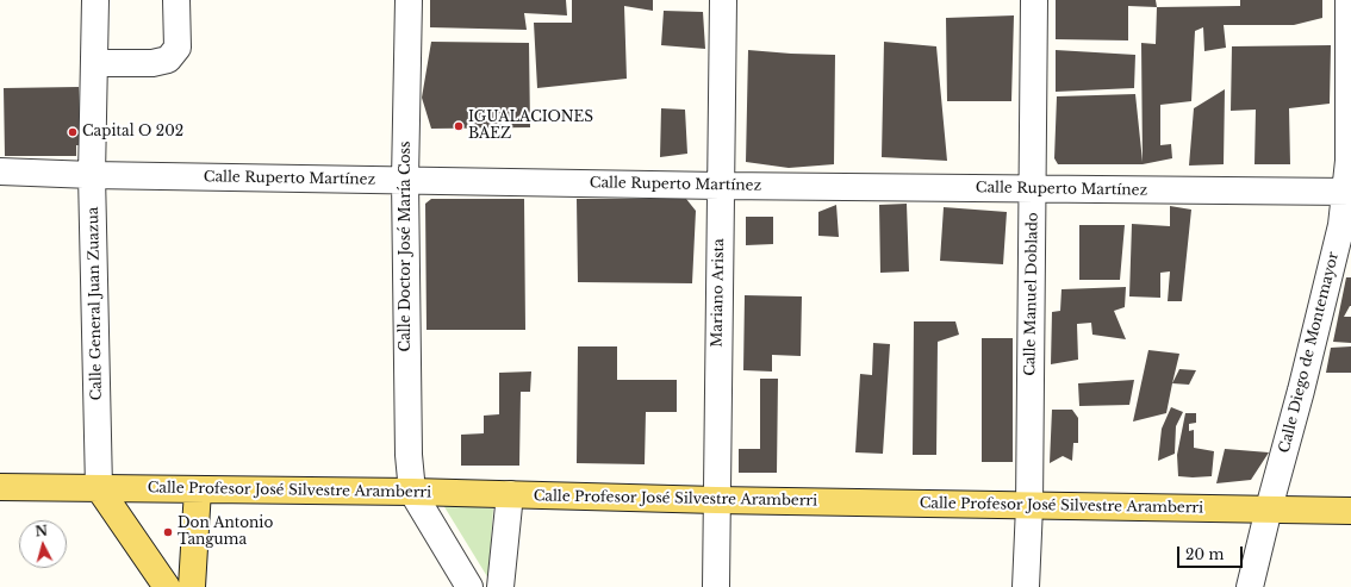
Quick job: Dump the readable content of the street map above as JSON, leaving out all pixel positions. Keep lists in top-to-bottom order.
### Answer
{
  "streets": {
    "main road": ["Calle Profesor José Silvestre Aramberri"],
    "street": [
      "Calle Ruperto Martínez",
      "Calle Doctor José María Coss",
      "Mariano Arista",
      "Calle Manuel Doblado",
      "Calle General Juan Zuazua",
      "Calle Diego de Montemayor"
    ]
  },
  "crossings": [
    ["Calle Ruperto Martínez", "Calle Doctor José María Coss"],
    ["Calle Ruperto Martínez", "Mariano Arista"],
    ["Calle Ruperto Martínez", "Calle Manuel Doblado"],
    ["Calle Ruperto Martínez", "Calle General Juan Zuazua"],
    ["Calle Ruperto Martínez", "Calle Diego de Montemayor"],
    ["Calle Doctor José María Coss", "Calle Profesor José Silvestre Aramberri"],
    ["Mariano Arista", "Calle Profesor José Silvestre Aramberri"],
    ["Calle Manuel Doblado", "Calle Profesor José Silvestre Aramberri"],
    ["Calle General Juan Zuazua", "Calle Profesor José Silvestre Aramberri"],
    ["Calle Diego de Montemayor", "Calle Profesor José Silvestre Aramberri"]
  ],
  "places": ["IGUALACIONES BAEZ", "Capital O 202", "Don Antonio Tanguma"],
  "scale_bar": "20 m",
  "north": "top"
}
